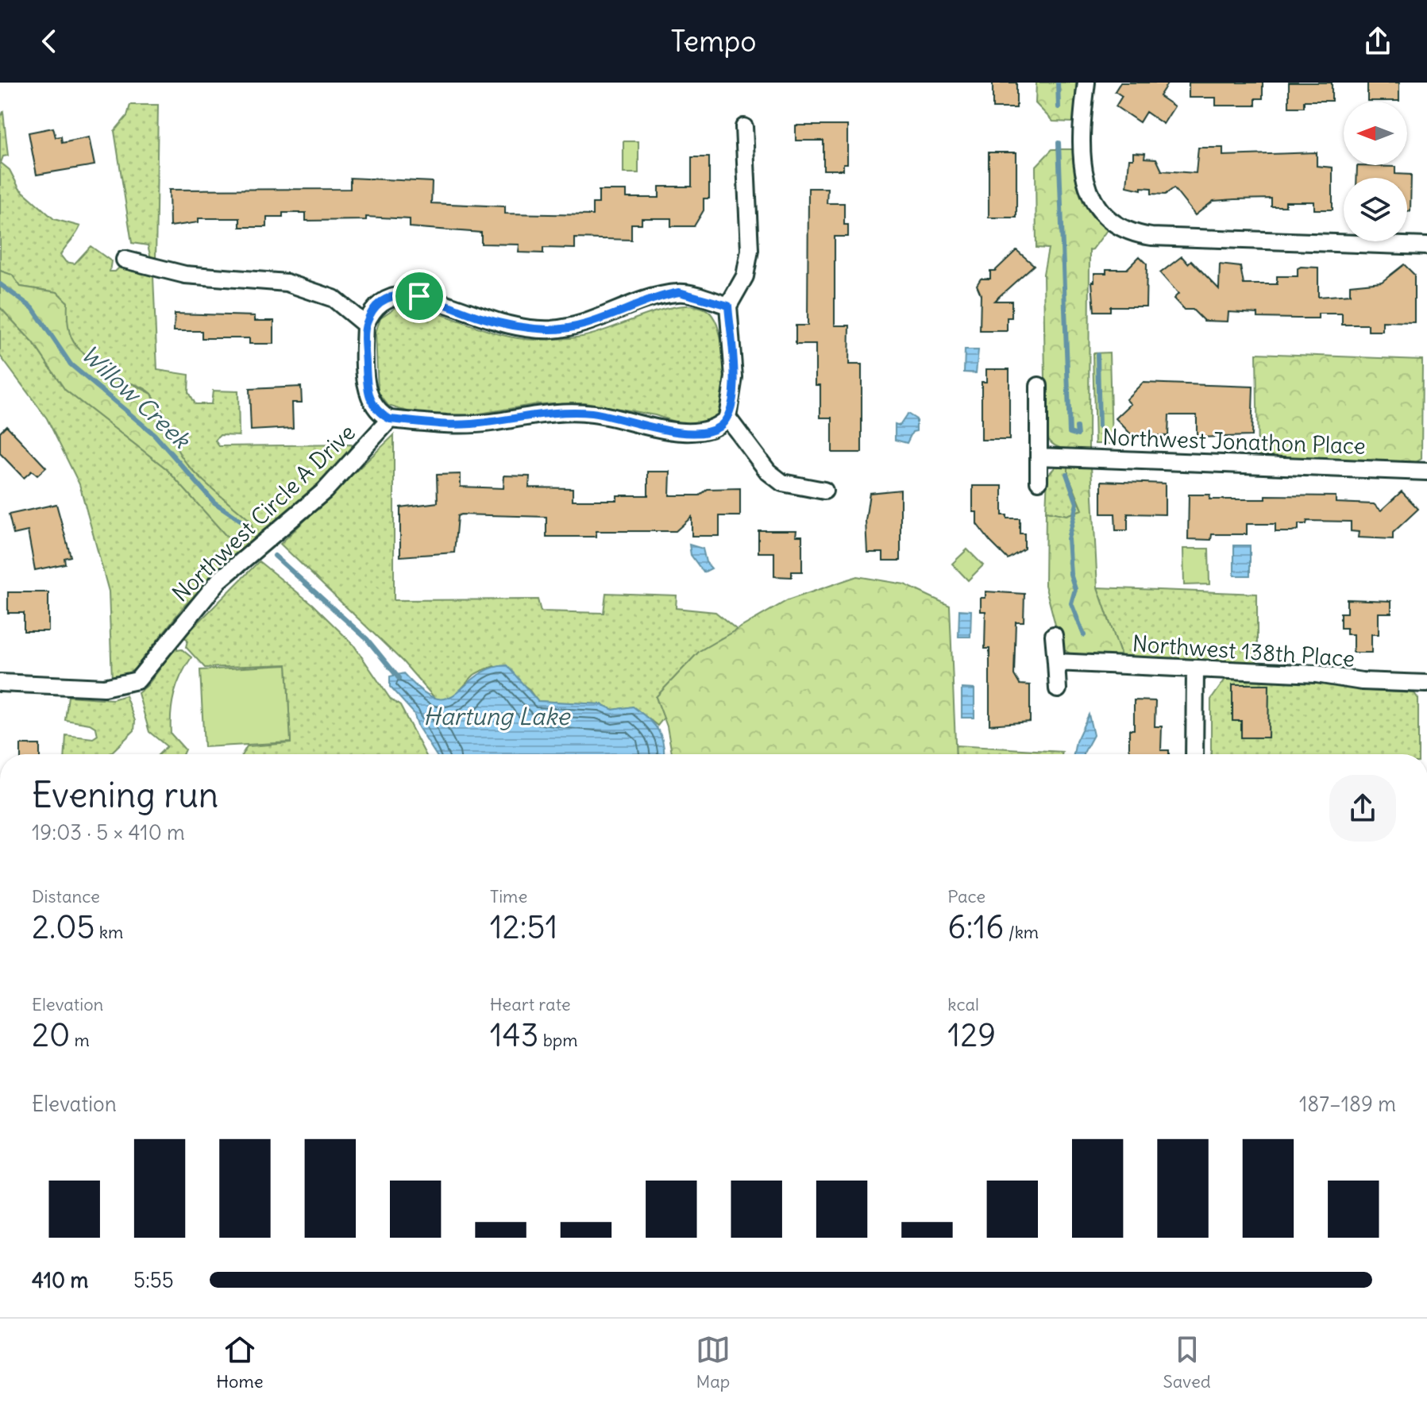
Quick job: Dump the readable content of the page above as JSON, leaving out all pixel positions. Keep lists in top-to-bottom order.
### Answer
{
  "streets": {
    "street": ["Northwest Jonathon Place", "Northwest Circle A Drive", "Northwest 138th Place"]
  },
  "water": ["Willow Creek", "Hartung Lake"],
  "north": "left",
  "page": {
    "header": "Tempo",
    "heading": ["Evening run", "19:03 · 5 × 410 m"],
    "stats": [
      ["Distance", "2.05 km"],
      ["Time", "12:51"],
      ["Pace", "6:16 /km"],
      ["Elevation", "20 m"],
      ["Heart rate", "143 bpm"],
      ["kcal", "129"]
    ],
    "chart": ["Elevation", "187–189 m"],
    "list": [
      {
        "name": "410 m",
        "note": "5:55"
      }
    ],
    "tabs": ["Home", "Map", "Saved"]
  }
}
